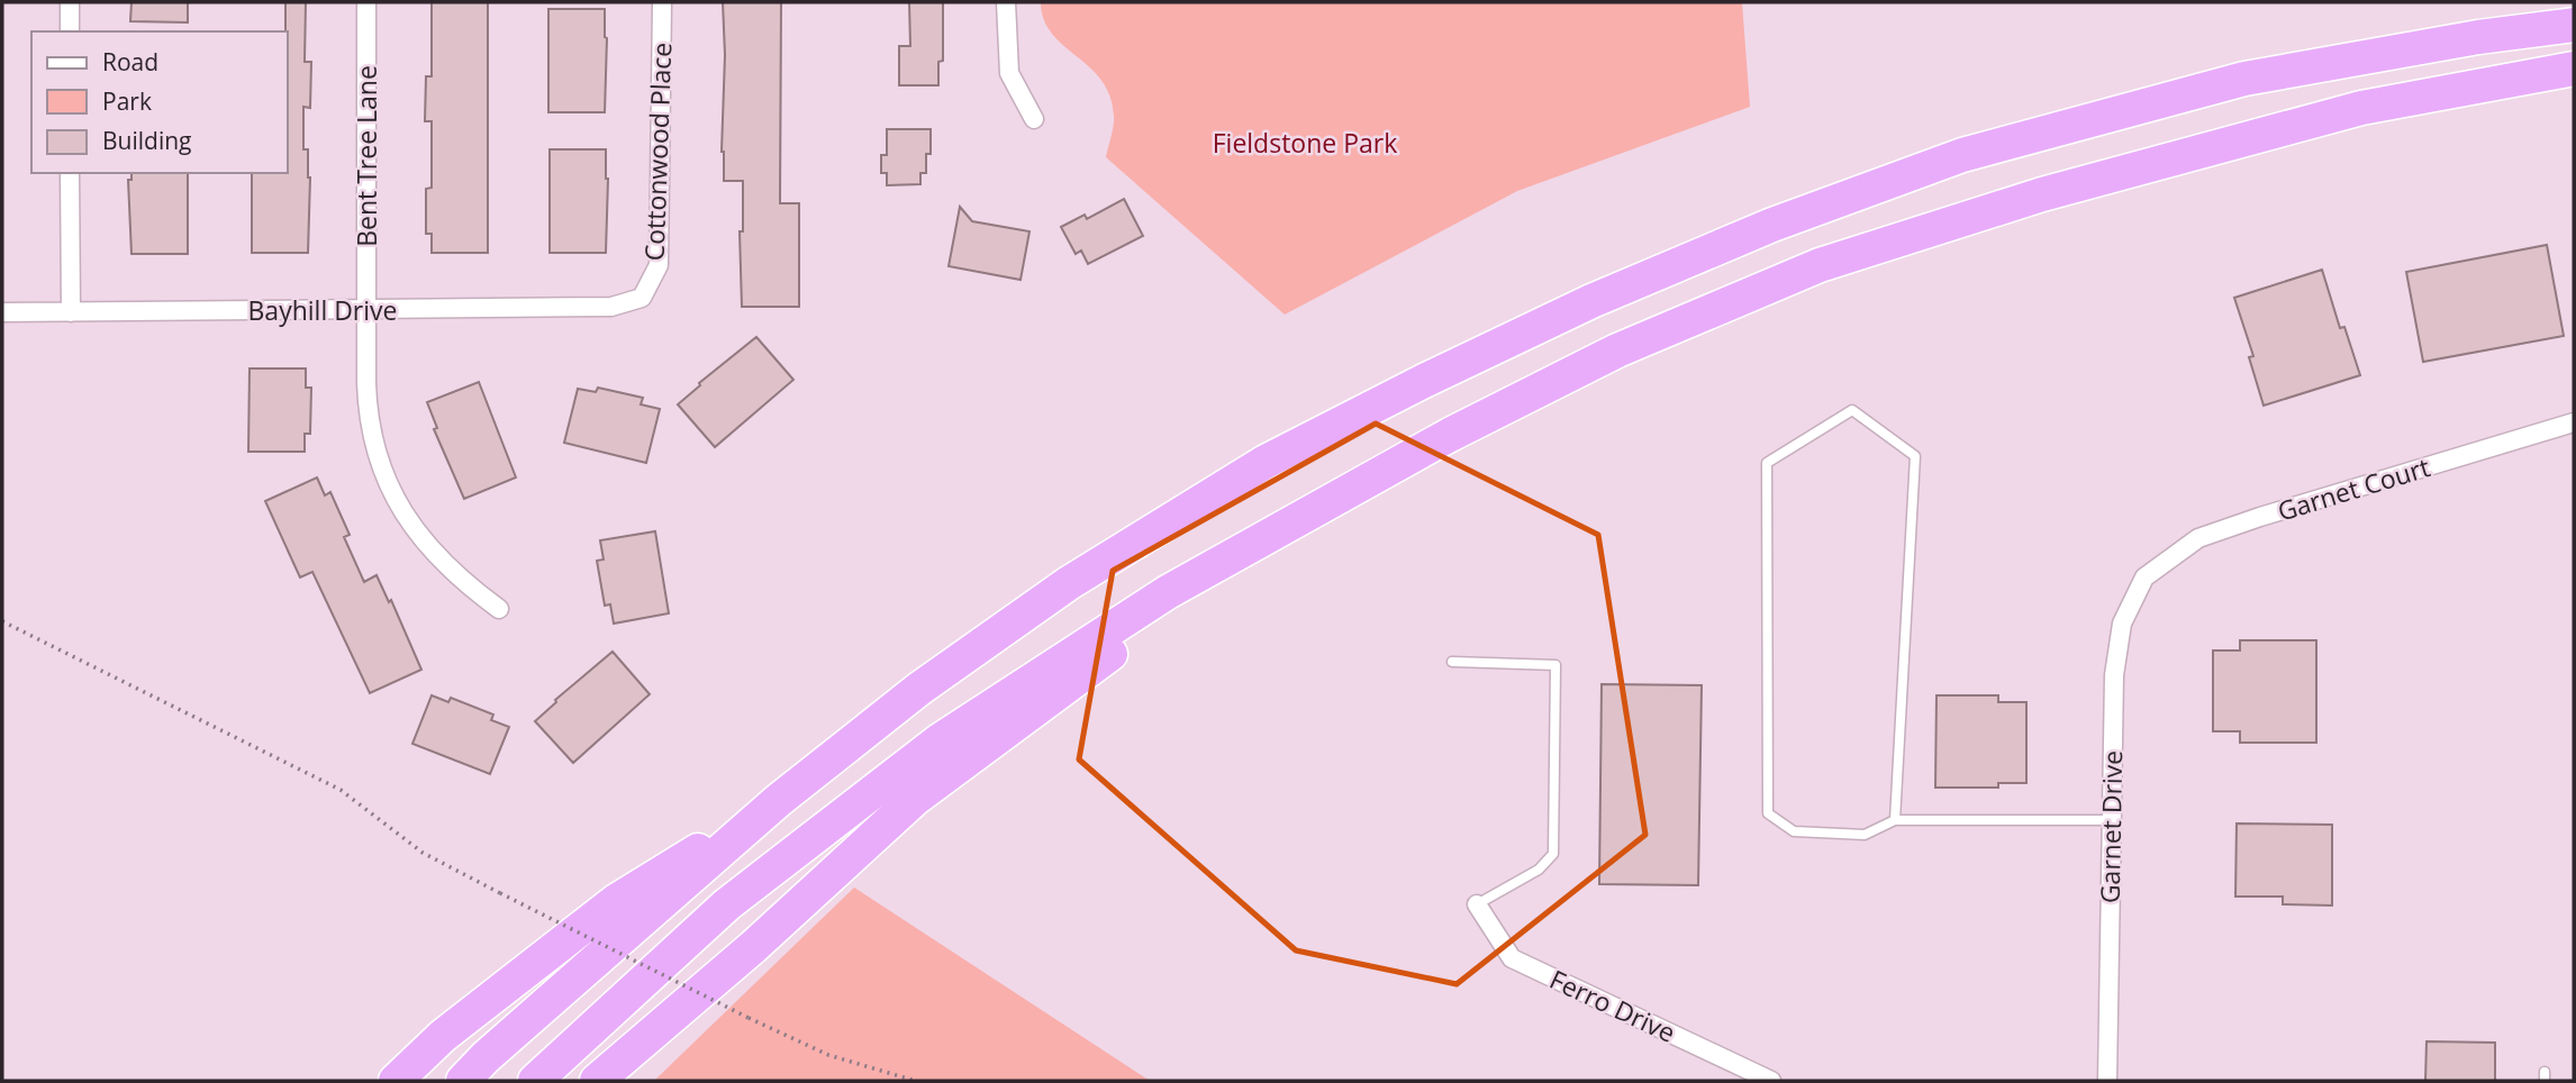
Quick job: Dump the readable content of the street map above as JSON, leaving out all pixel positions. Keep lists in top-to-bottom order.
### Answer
{
  "streets": {
    "street": [
      "Cottonwood Place",
      "Bent Tree Lane",
      "Bayhill Drive",
      "Garnet Court",
      "Garnet Drive",
      "Ferro Drive"
    ]
  },
  "crossings": [
    ["Cottonwood Place", "Bayhill Drive"],
    ["Bent Tree Lane", "Bayhill Drive"],
    ["Garnet Court", "Garnet Drive"]
  ],
  "parks": ["Fieldstone Park"],
  "legend": ["Road", "Park", "Building"]
}
